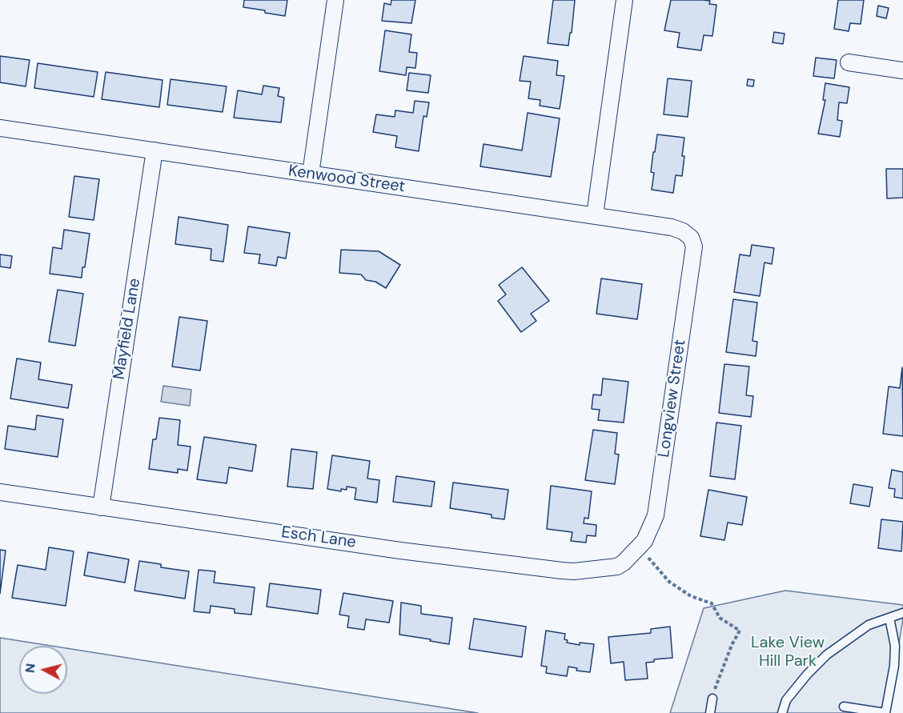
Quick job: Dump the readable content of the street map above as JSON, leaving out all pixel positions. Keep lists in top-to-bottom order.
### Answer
{
  "streets": {
    "street": [
      "Kenwood Street",
      "Mayfield Lane",
      "Longview Street",
      "Esch Lane"
    ]
  },
  "crossings": [
    ["Kenwood Street", "Mayfield Lane"],
    ["Kenwood Street", "Longview Street"],
    ["Mayfield Lane", "Esch Lane"],
    ["Longview Street", "Esch Lane"]
  ],
  "parks": ["Lake View Hill Park"],
  "north": "left"
}
